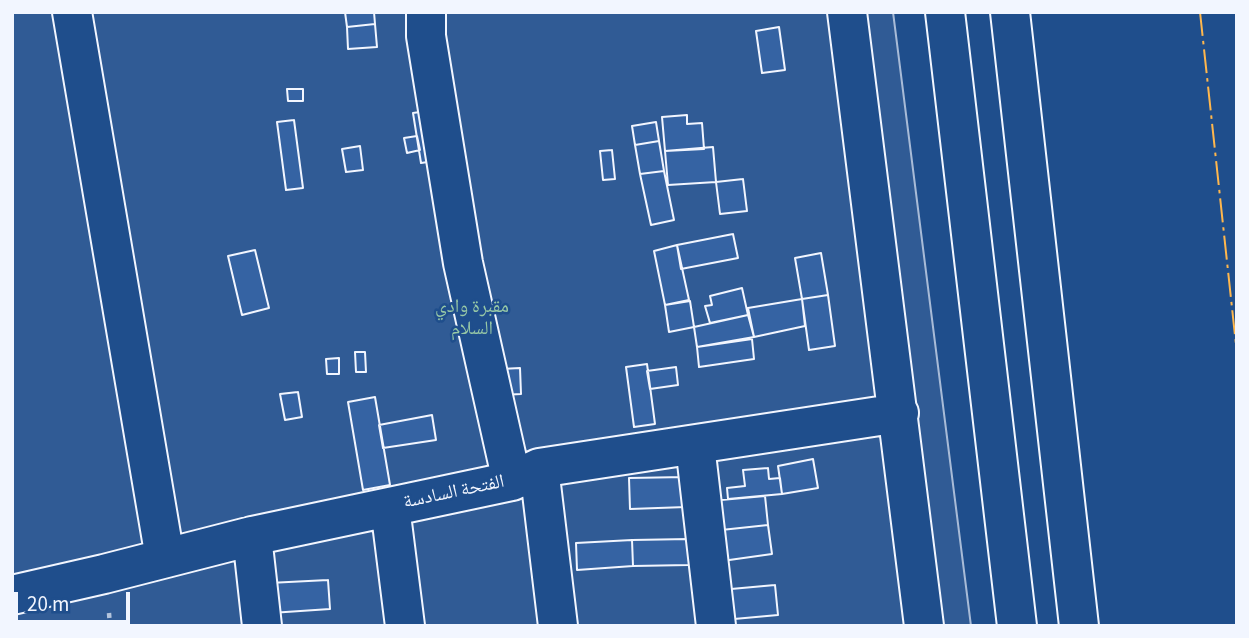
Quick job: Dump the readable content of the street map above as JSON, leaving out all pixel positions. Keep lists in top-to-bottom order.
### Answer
{
  "streets": {
    "main road": ["الفتحة السادسة"]
  },
  "parks": ["مقبرة وادي السلام"],
  "scale_bar": "20 m"
}
